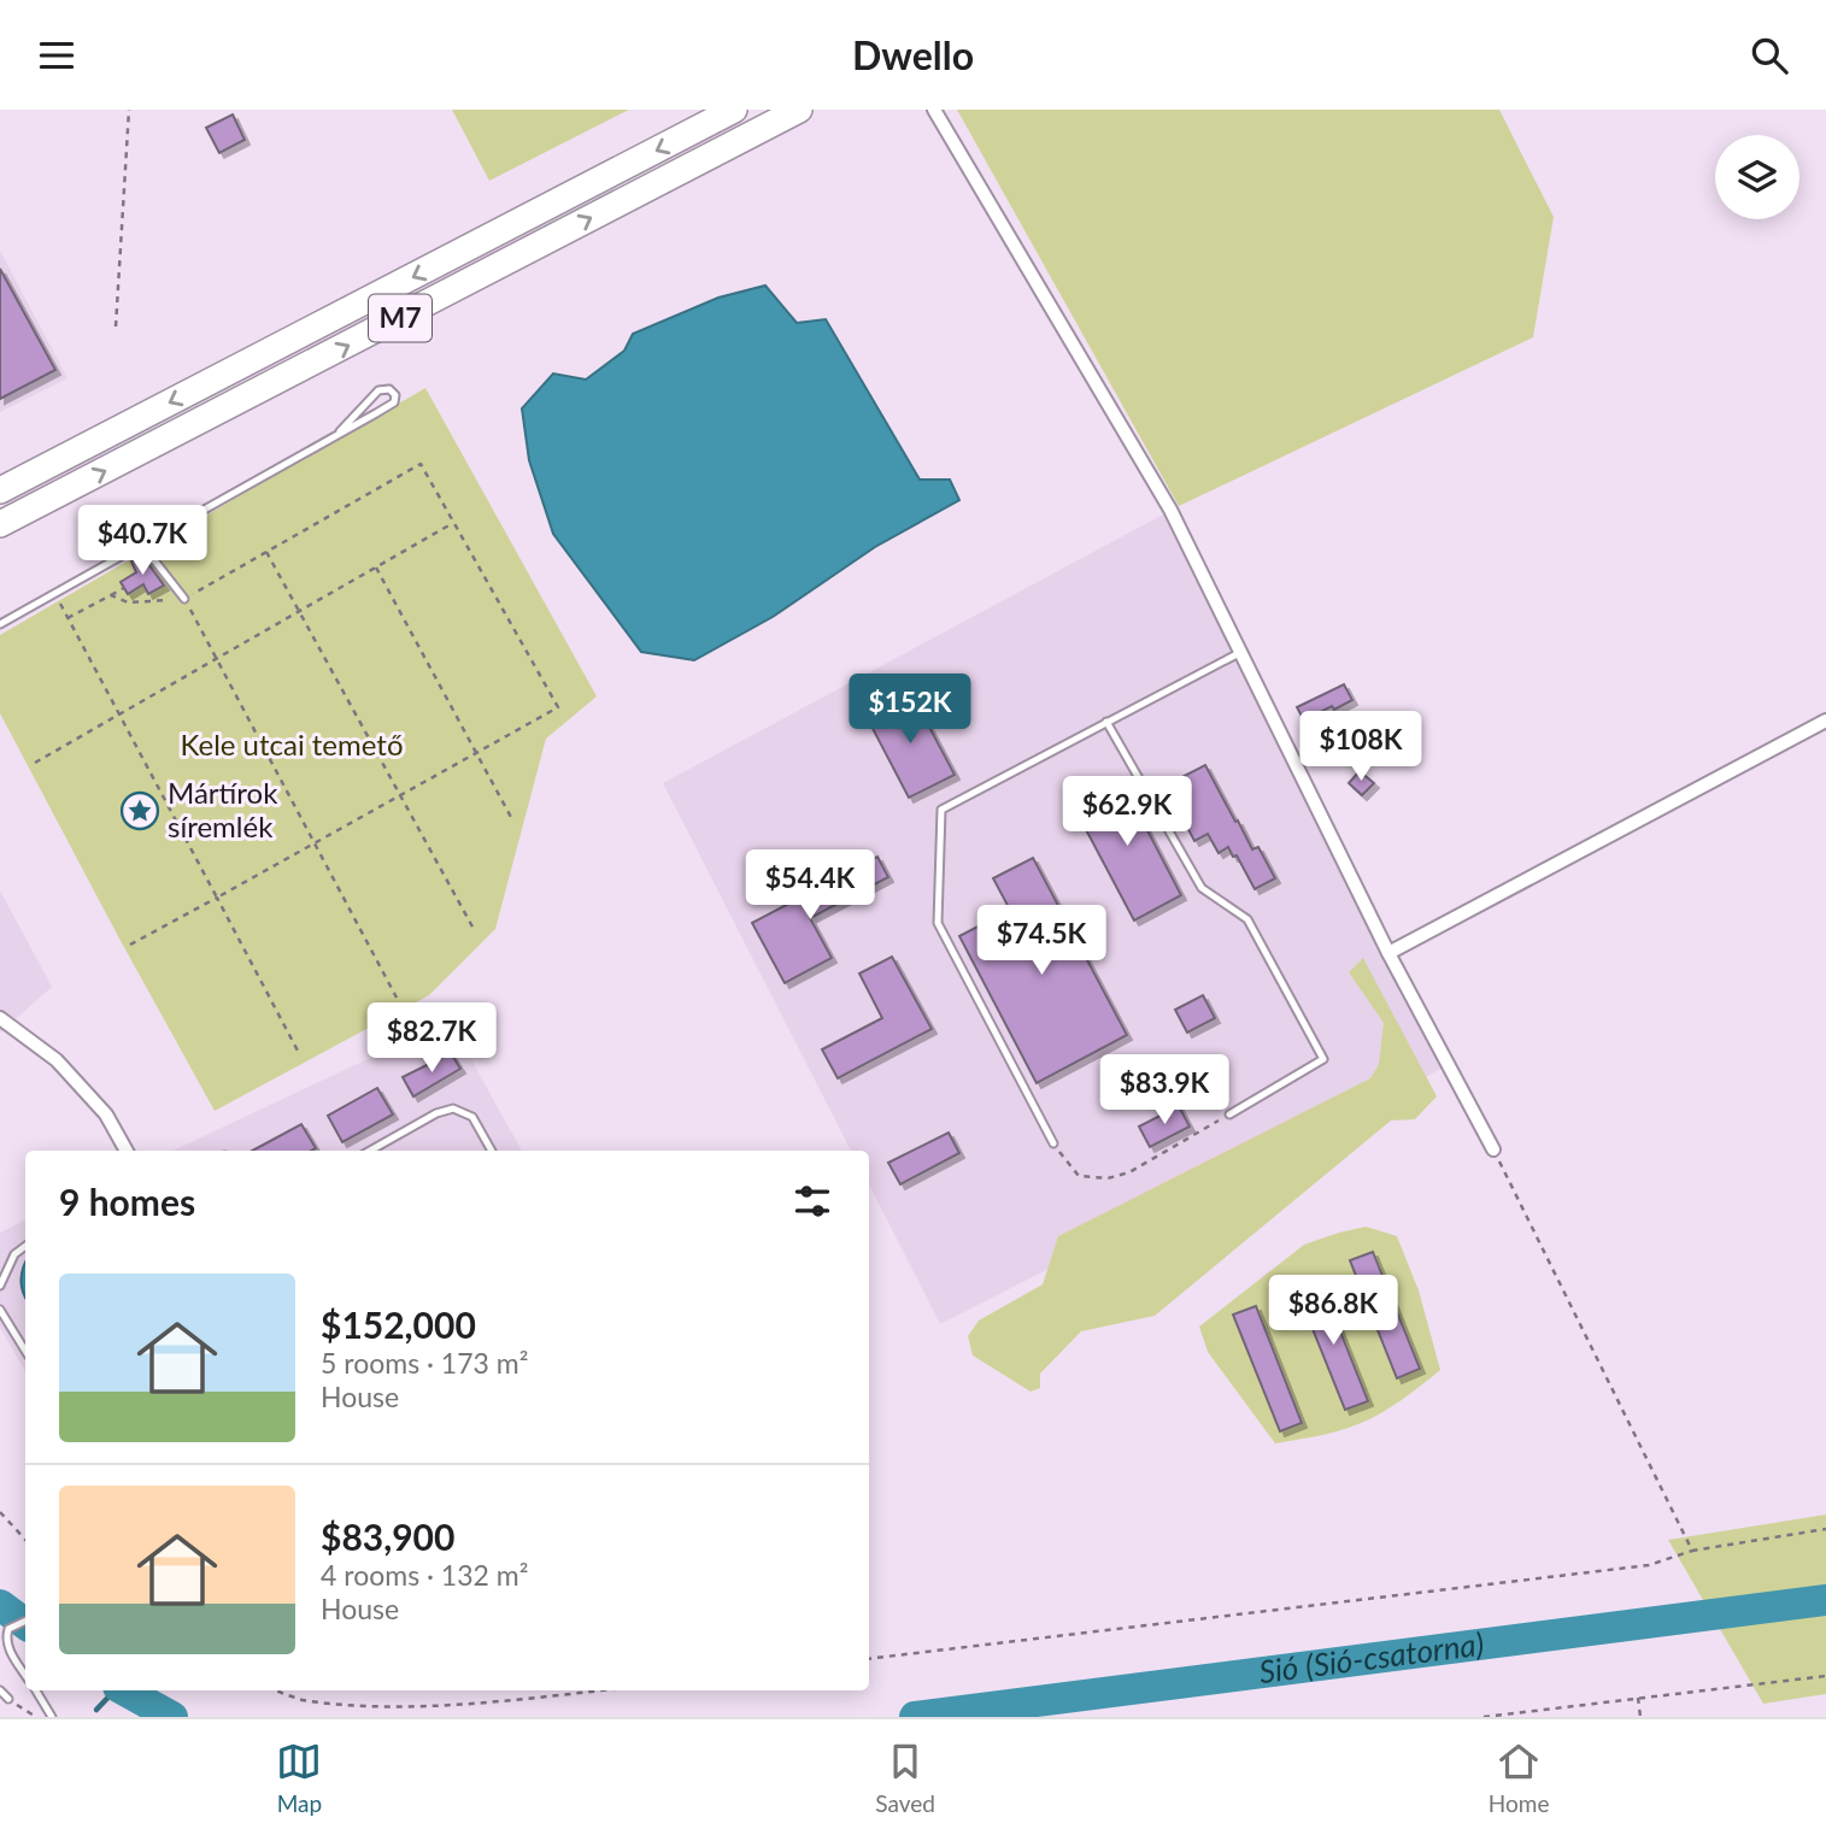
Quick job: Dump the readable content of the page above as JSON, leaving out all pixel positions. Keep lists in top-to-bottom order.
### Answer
{
  "streets": {
    "highway": ["M7"]
  },
  "water": ["Sió (Sió-csatorna)"],
  "parks": ["Kele utcai temető"],
  "places": {
    "place": ["Mártírok síremlék"]
  },
  "page": {
    "header": "Dwello",
    "price": [
      "$40.7K",
      "$152K",
      "$108K",
      "$62.9K",
      "$54.4K",
      "$74.5K",
      "$82.7K",
      "$83.9K",
      "$86.8K"
    ],
    "heading": "9 homes",
    "list": [
      {
        "name": "$152,000",
        "note": "5 rooms · 173 m² · House"
      },
      {
        "name": "$83,900",
        "note": "4 rooms · 132 m² · House"
      }
    ],
    "tabs": ["Map", "Saved", "Home"]
  }
}
